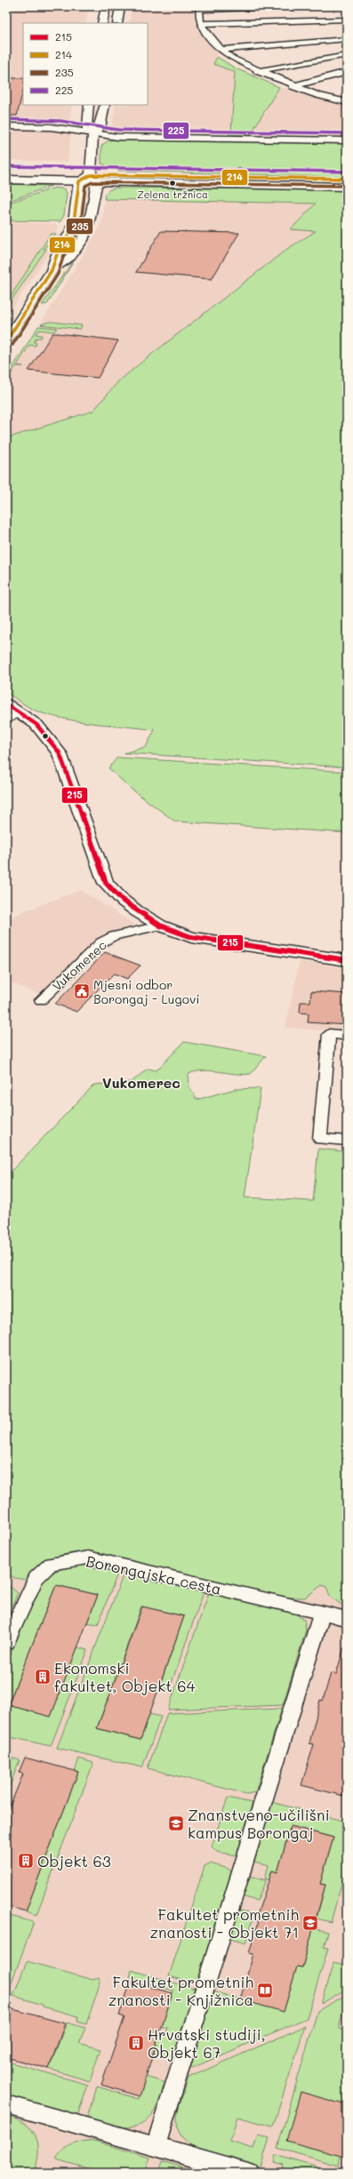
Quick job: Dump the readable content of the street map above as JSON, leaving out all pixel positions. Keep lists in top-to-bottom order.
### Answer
{
  "streets": {
    "street": ["Vukomerec", "Borongajska cesta"]
  },
  "districts": ["Vukomerec"],
  "places": {
    "other": ["Zelena tržnica"],
    "public building": ["Mjesni odbor Borongaj - Lugovi"],
    "building": ["Ekonomski fakultet, Objekt 64", "Objekt 63", "Hrvatski studiji, Objekt 67"],
    "school or university": ["Znanstveno-učilišni kampus Borongaj", "Fakultet prometnih znanosti - Objekt 71"],
    "library": ["Fakultet prometnih znanosti - Knjižnica"]
  },
  "lines": [
    "transit line 225",
    "transit line 214",
    "transit line 235",
    "transit line 215"
  ],
  "legend": [
    "215",
    "214",
    "235",
    "225"
  ]
}
